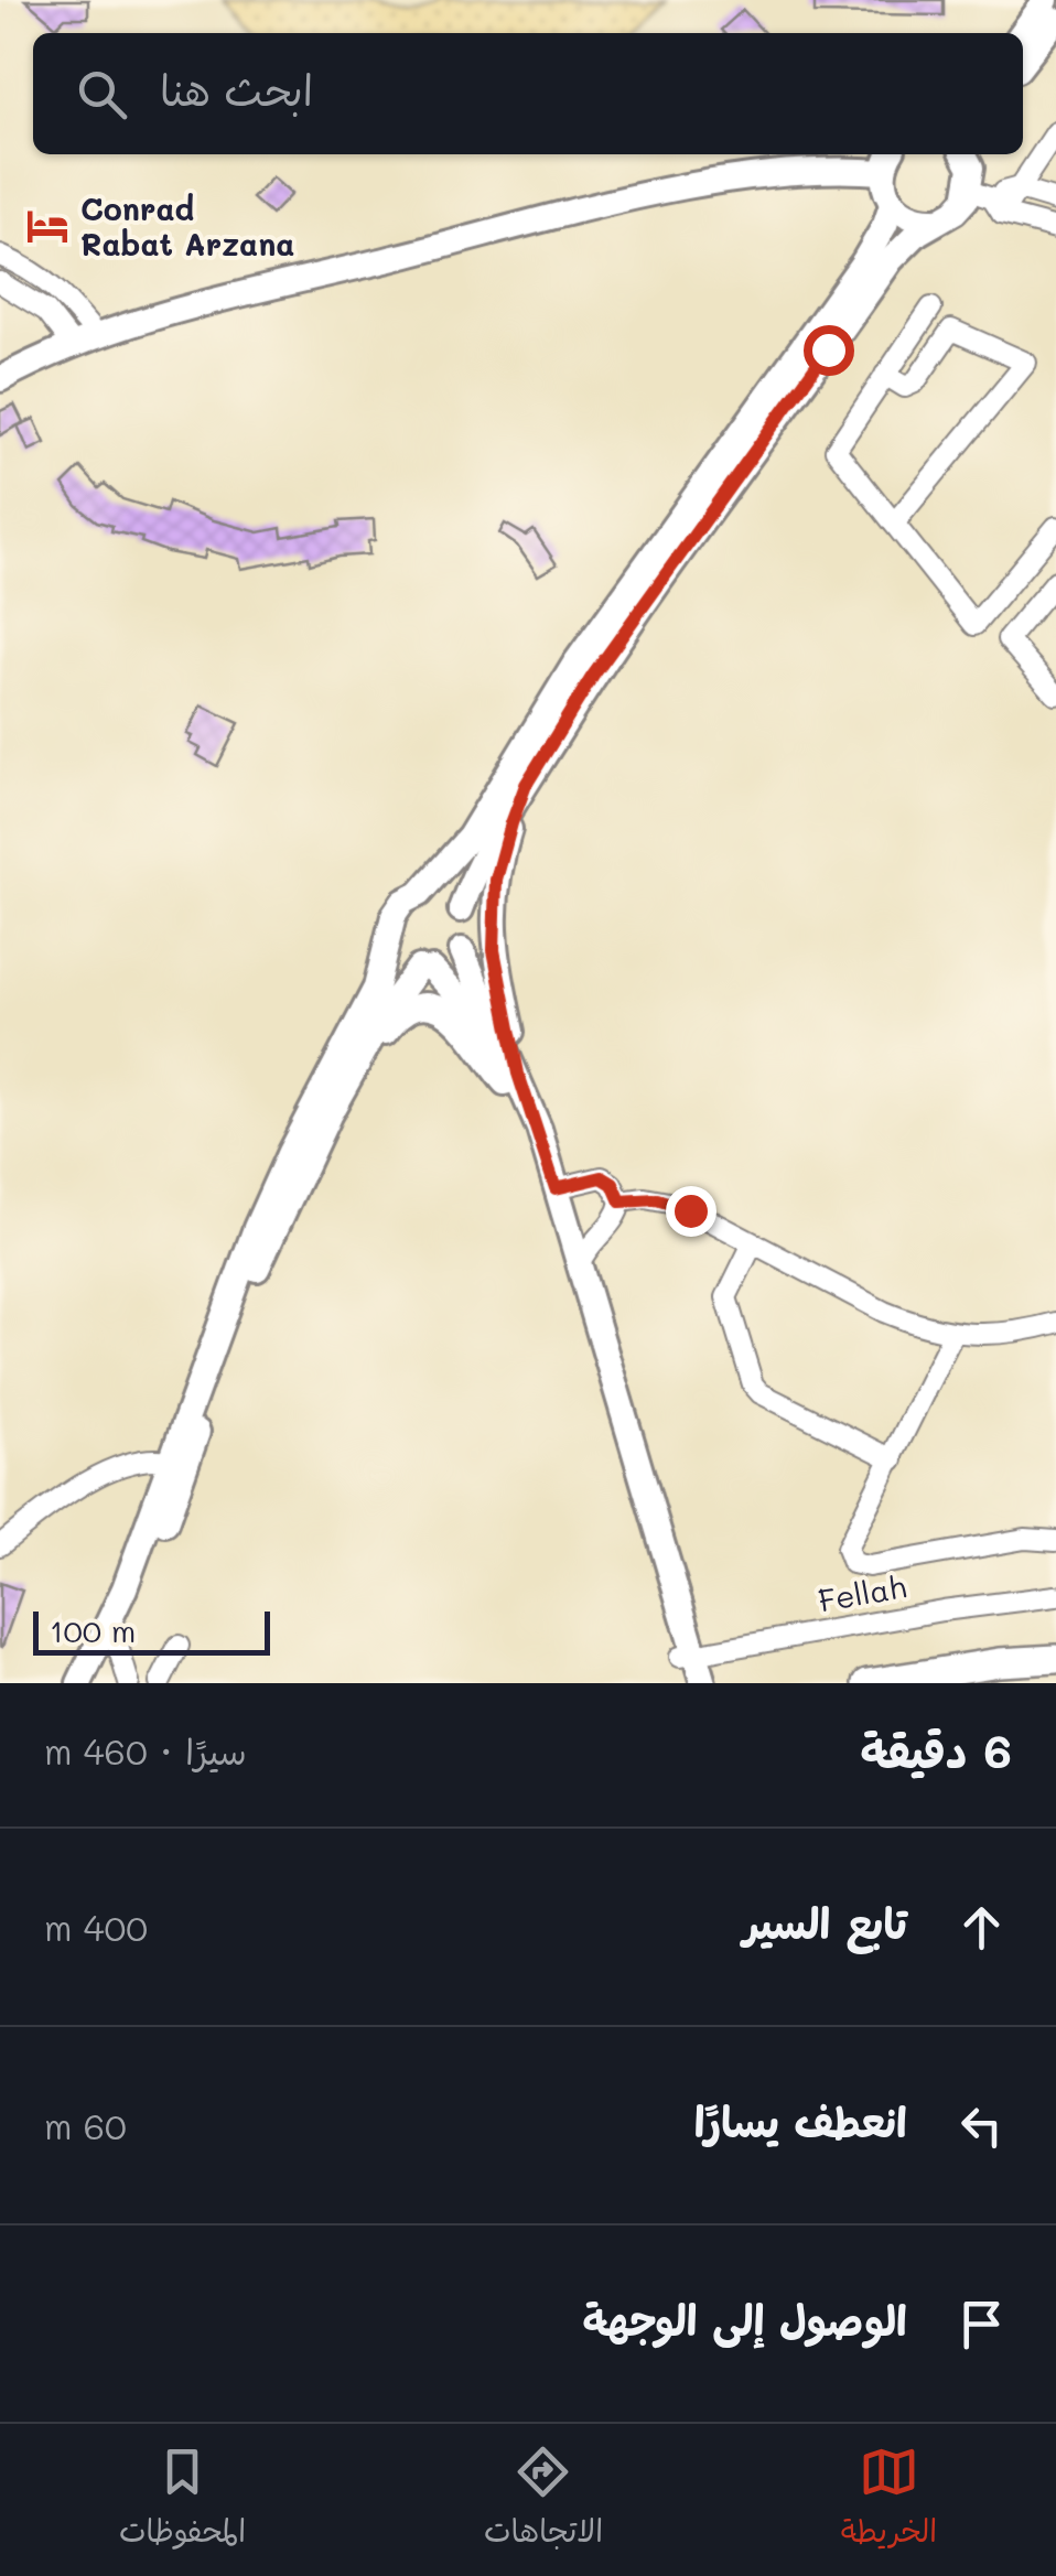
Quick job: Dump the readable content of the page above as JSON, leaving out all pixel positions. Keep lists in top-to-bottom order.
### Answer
{
  "streets": {
    "street": ["Fellah"]
  },
  "places": {
    "hotel": ["Conrad Rabat Arzana"]
  },
  "scale_bar": "100 m",
  "page": {
    "search": "ابحث هنا",
    "scale": "100 m",
    "heading": ["6 دقيقة", "سيرًا · 460 m"],
    "list": [
      ["تابع السير", "400 m"],
      ["انعطف يسارًا", "60 m"],
      "الوصول إلى الوجهة"
    ],
    "nav": ["الخريطة", "الاتجاهات", "المحفوظات"]
  }
}
